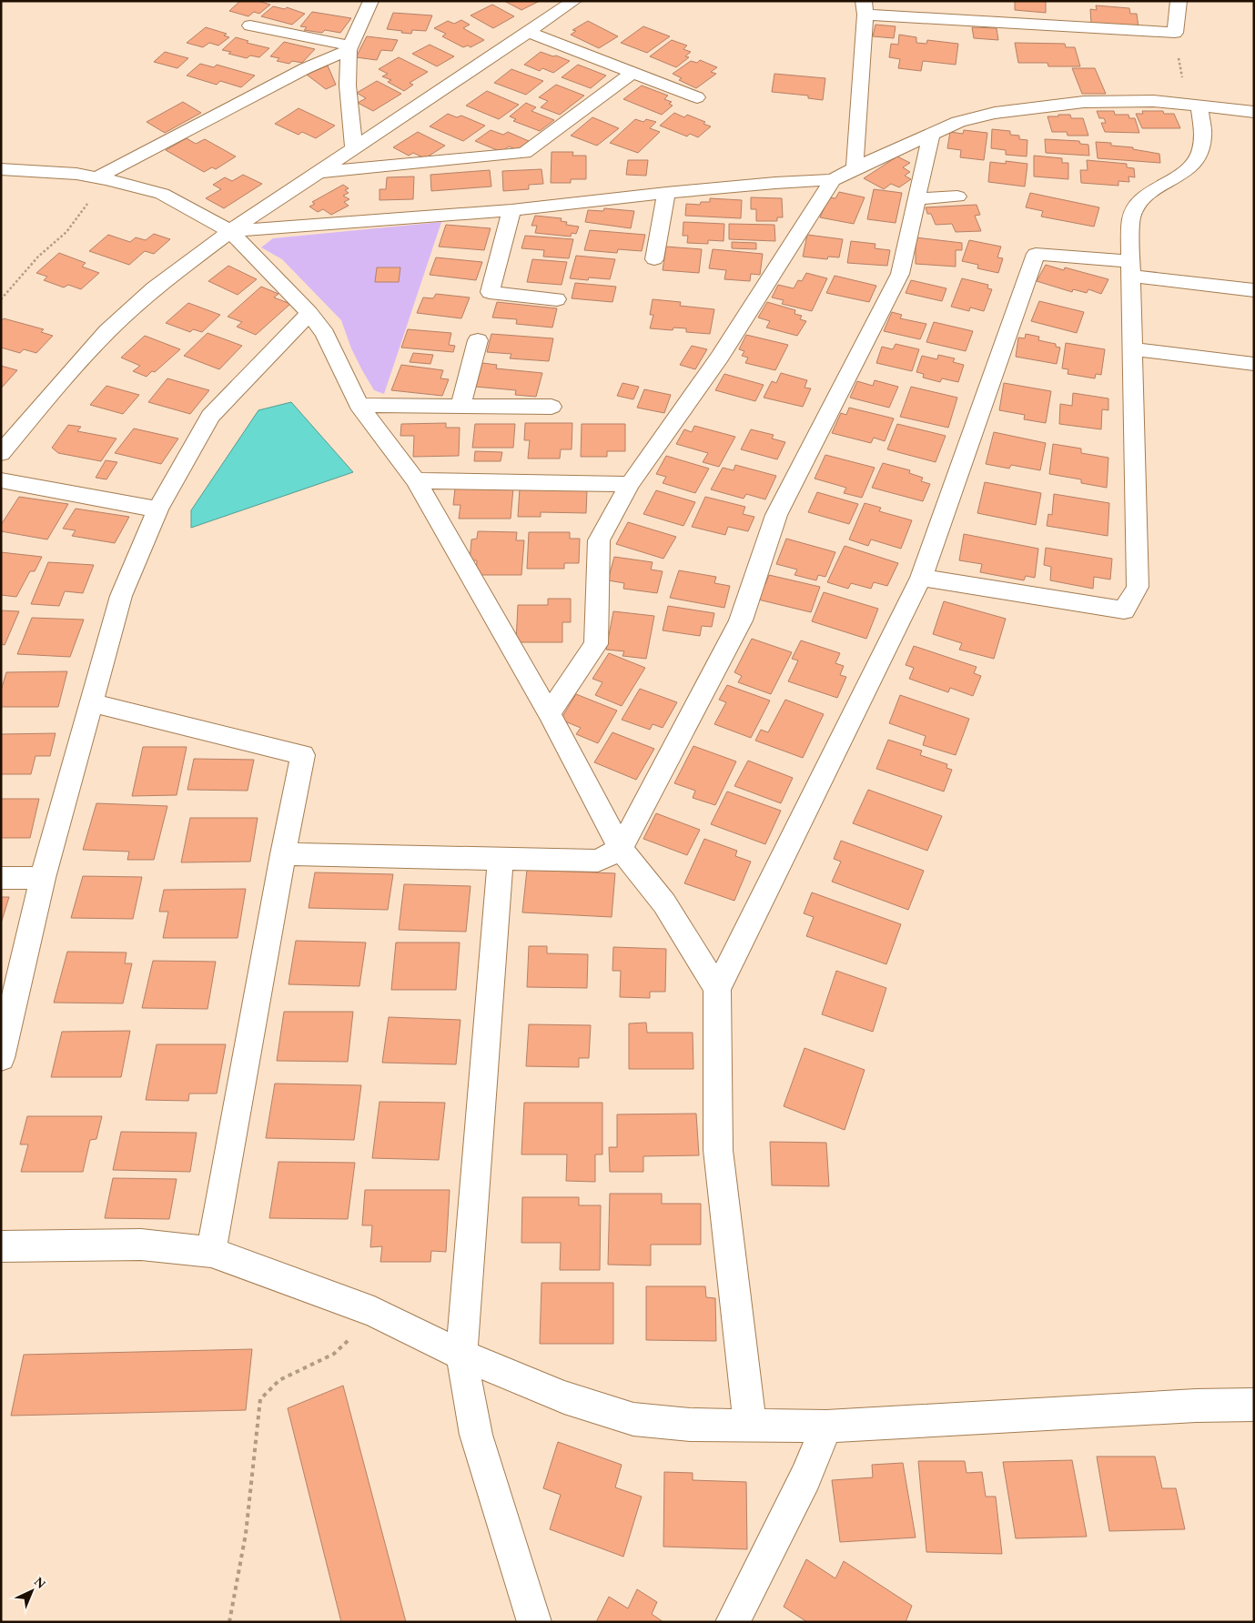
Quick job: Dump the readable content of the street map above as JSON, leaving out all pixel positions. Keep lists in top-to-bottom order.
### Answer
{
  "north": "top right"
}
